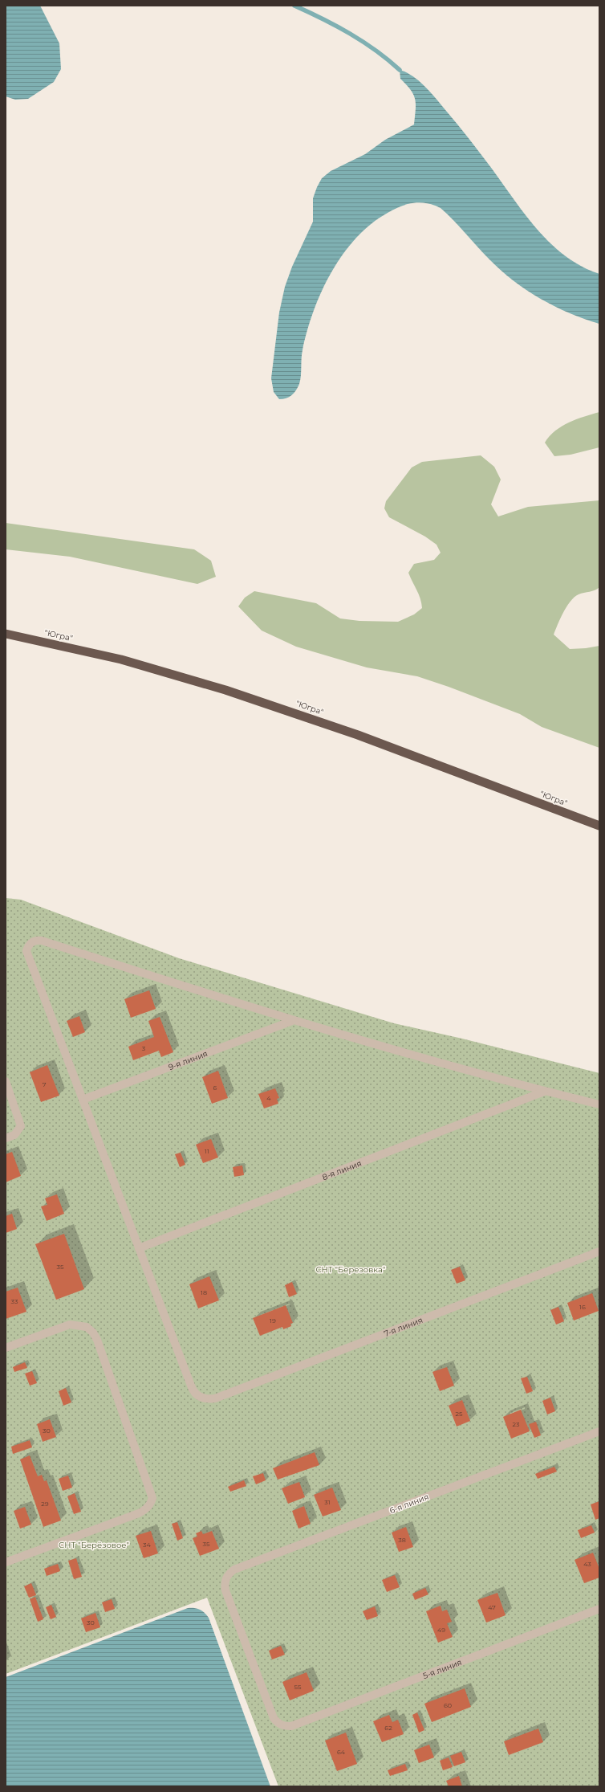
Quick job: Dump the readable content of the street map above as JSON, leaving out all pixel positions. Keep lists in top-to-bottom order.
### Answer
{
  "streets": {
    "highway": ["\"Югра\""],
    "street": [
      "9-я линия",
      "8-я линия",
      "7-я линия",
      "6-я линия",
      "5-я линия"
    ]
  },
  "crossings": [
    ["8-я линия", "7-я линия"],
    ["6-я линия", "5-я линия"]
  ],
  "parks": ["СНТ \"Березовка\"", "СНТ \"Берёзовое\""],
  "house_numbers": [
    "3",
    "7",
    "6",
    "4",
    "11",
    "35",
    "18",
    "33",
    "16",
    "19",
    "25",
    "23",
    "30",
    "31",
    "29",
    "38",
    "35",
    "34",
    "43",
    "47",
    "30",
    "49",
    "55",
    "60",
    "62",
    "64"
  ]
}
